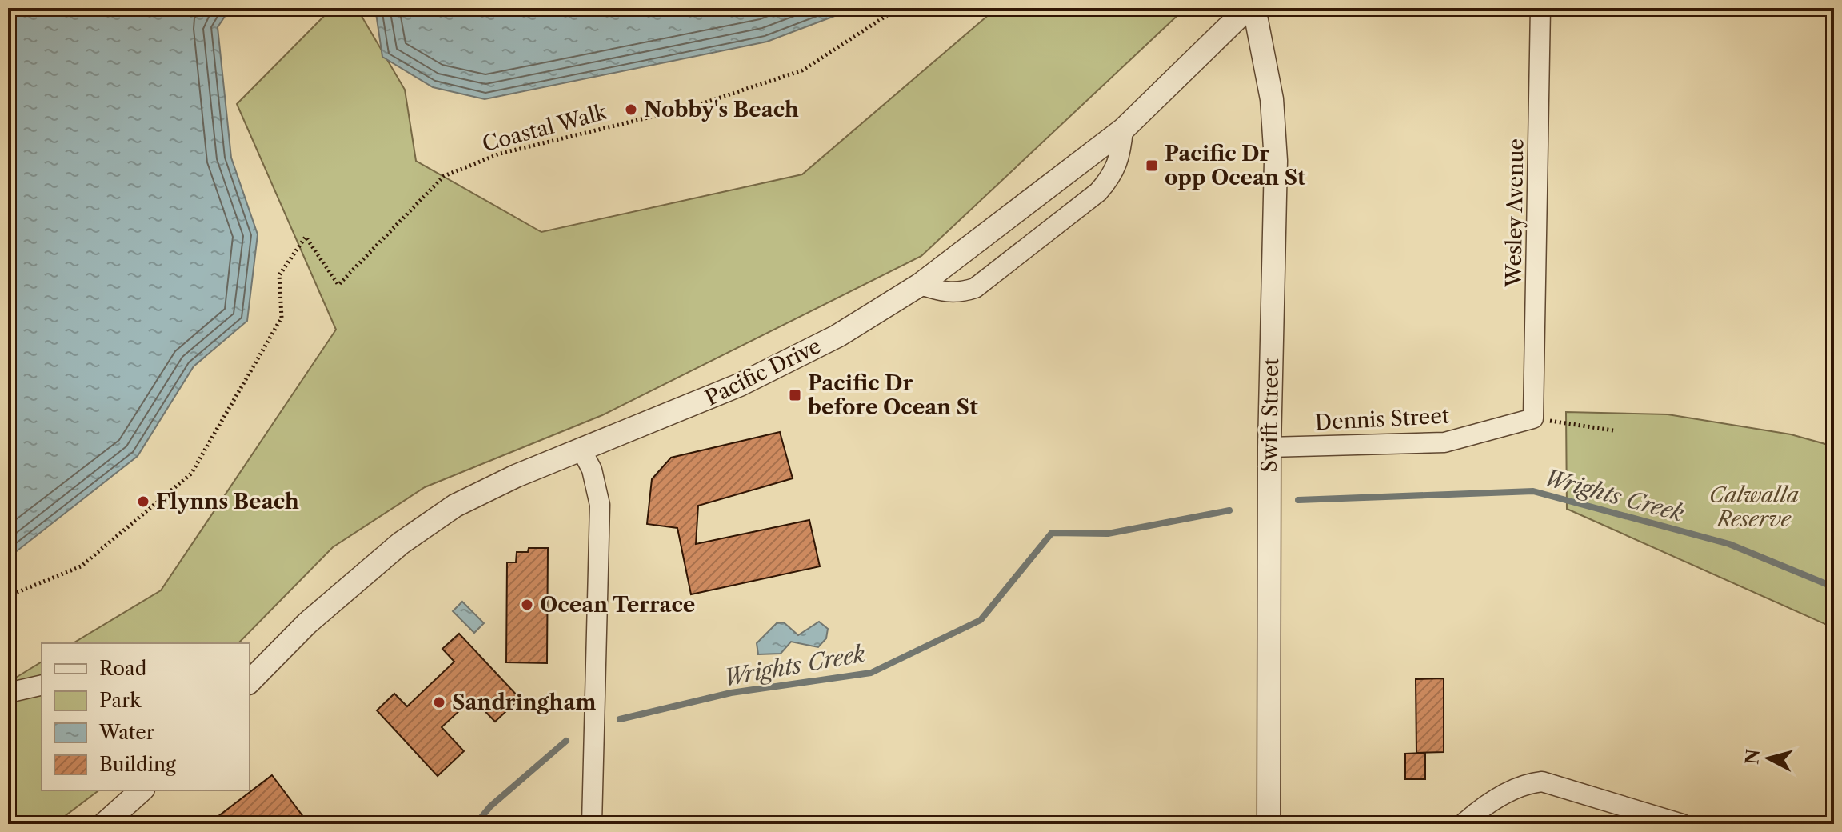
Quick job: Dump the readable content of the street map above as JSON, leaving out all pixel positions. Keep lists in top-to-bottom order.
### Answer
{
  "streets": {
    "street": [
      "Wesley Avenue",
      "Pacific Drive",
      "Swift Street",
      "Dennis Street"
    ],
    "path": ["Coastal Walk"]
  },
  "crossings": [
    ["Wesley Avenue", "Dennis Street"],
    ["Swift Street", "Dennis Street"]
  ],
  "water": ["Wrights Creek"],
  "parks": ["Calwalla Reserve"],
  "places": {
    "other": [
      "Nobby's Beach",
      "Flynns Beach",
      "Ocean Terrace",
      "Sandringham"
    ],
    "transit": ["Pacific Dr opp Ocean St", "Pacific Dr before Ocean St"]
  },
  "legend": [
    "Road",
    "Park",
    "Water",
    "Building"
  ],
  "north": "left"
}
